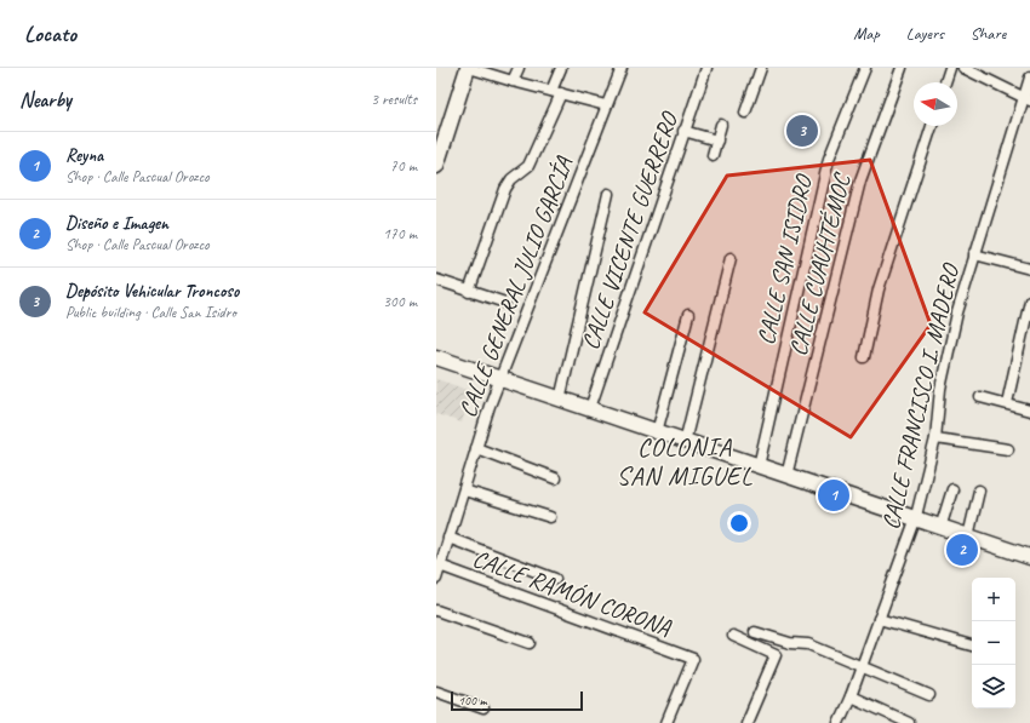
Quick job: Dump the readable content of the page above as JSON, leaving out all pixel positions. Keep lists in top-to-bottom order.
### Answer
{
  "streets": {
    "street": [
      "CALLE VICENTE GUERRERO",
      "CALLE SAN ISIDRO",
      "CALLE CUAUHTÉMOC",
      "CALLE GENERAL JULIO GARCÍA",
      "CALLE FRANCISCO I. MADERO",
      "CALLE RAMÓN CORONA"
    ]
  },
  "crossings": [
    ["CALLE GENERAL JULIO GARCÍA", "CALLE RAMÓN CORONA"]
  ],
  "districts": ["COLONIA SAN MIGUEL"],
  "scale_bar": "100 m",
  "north": "left",
  "page": {
    "header": "Locato",
    "nav": ["Map", "Layers", "Share"],
    "heading": ["Nearby", "3 results"],
    "pins": ["3", "1", "2"],
    "list": [
      {
        "mark": "1",
        "name": "Reyna",
        "note": "Shop · Calle Pascual Orozco",
        "value": "70 m"
      },
      {
        "mark": "2",
        "name": "Diseño e Imagen",
        "note": "Shop · Calle Pascual Orozco",
        "value": "170 m"
      },
      {
        "mark": "3",
        "name": "Depósito Vehicular Troncoso",
        "note": "Public building · Calle San Isidro",
        "value": "300 m"
      }
    ],
    "map_buttons": ["+", "−"],
    "scale": "100 m"
  }
}
